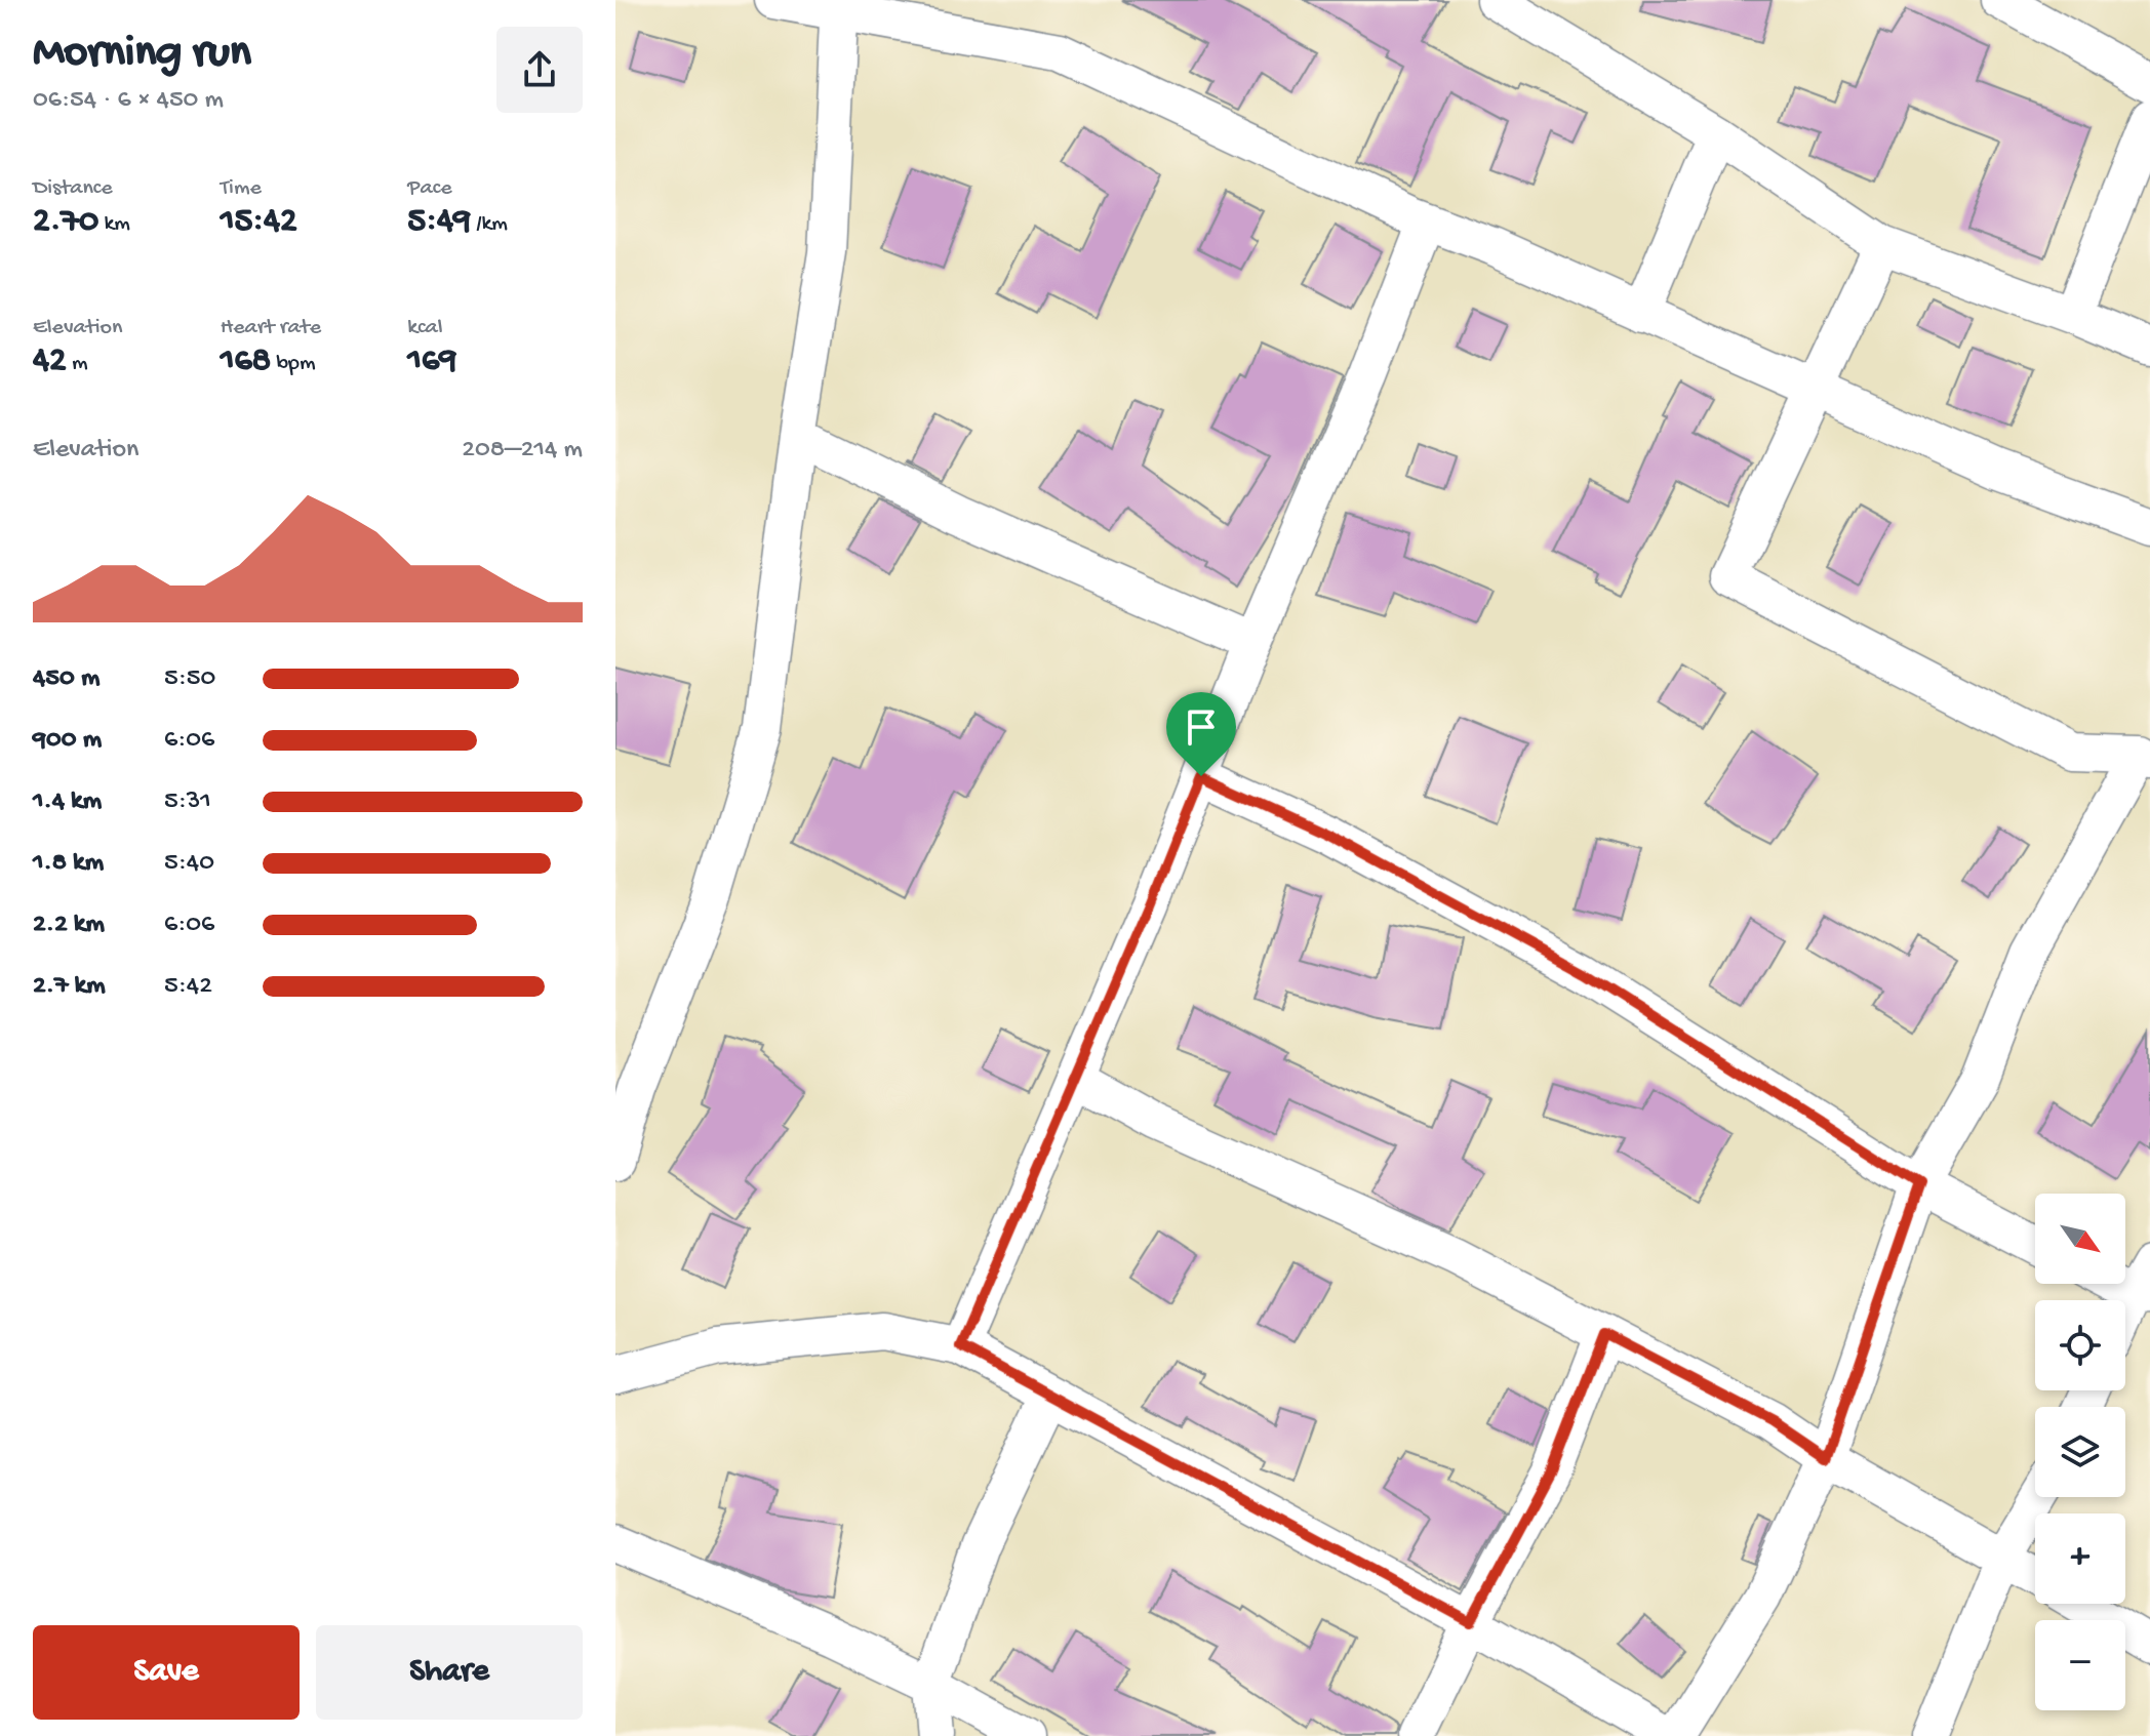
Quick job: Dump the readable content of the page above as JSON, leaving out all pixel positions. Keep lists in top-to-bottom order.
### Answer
{
  "north": "bottom right",
  "page": {
    "heading": ["Morning run", "06:54 · 6 × 450 m"],
    "stats": [
      ["Distance", "2.70 km"],
      ["Time", "15:42"],
      ["Pace", "5:49 /km"],
      ["Elevation", "42 m"],
      ["Heart rate", "168 bpm"],
      ["kcal", "169"]
    ],
    "chart": ["Elevation", "208–214 m"],
    "list": [
      {
        "name": "450 m",
        "note": "5:50"
      },
      {
        "name": "900 m",
        "note": "6:06"
      },
      {
        "name": "1.4 km",
        "note": "5:31"
      },
      {
        "name": "1.8 km",
        "note": "5:40"
      },
      {
        "name": "2.2 km",
        "note": "6:06"
      },
      {
        "name": "2.7 km",
        "note": "5:42"
      }
    ],
    "map_buttons": ["+", "−"],
    "buttons": ["Save", "Share"]
  }
}
